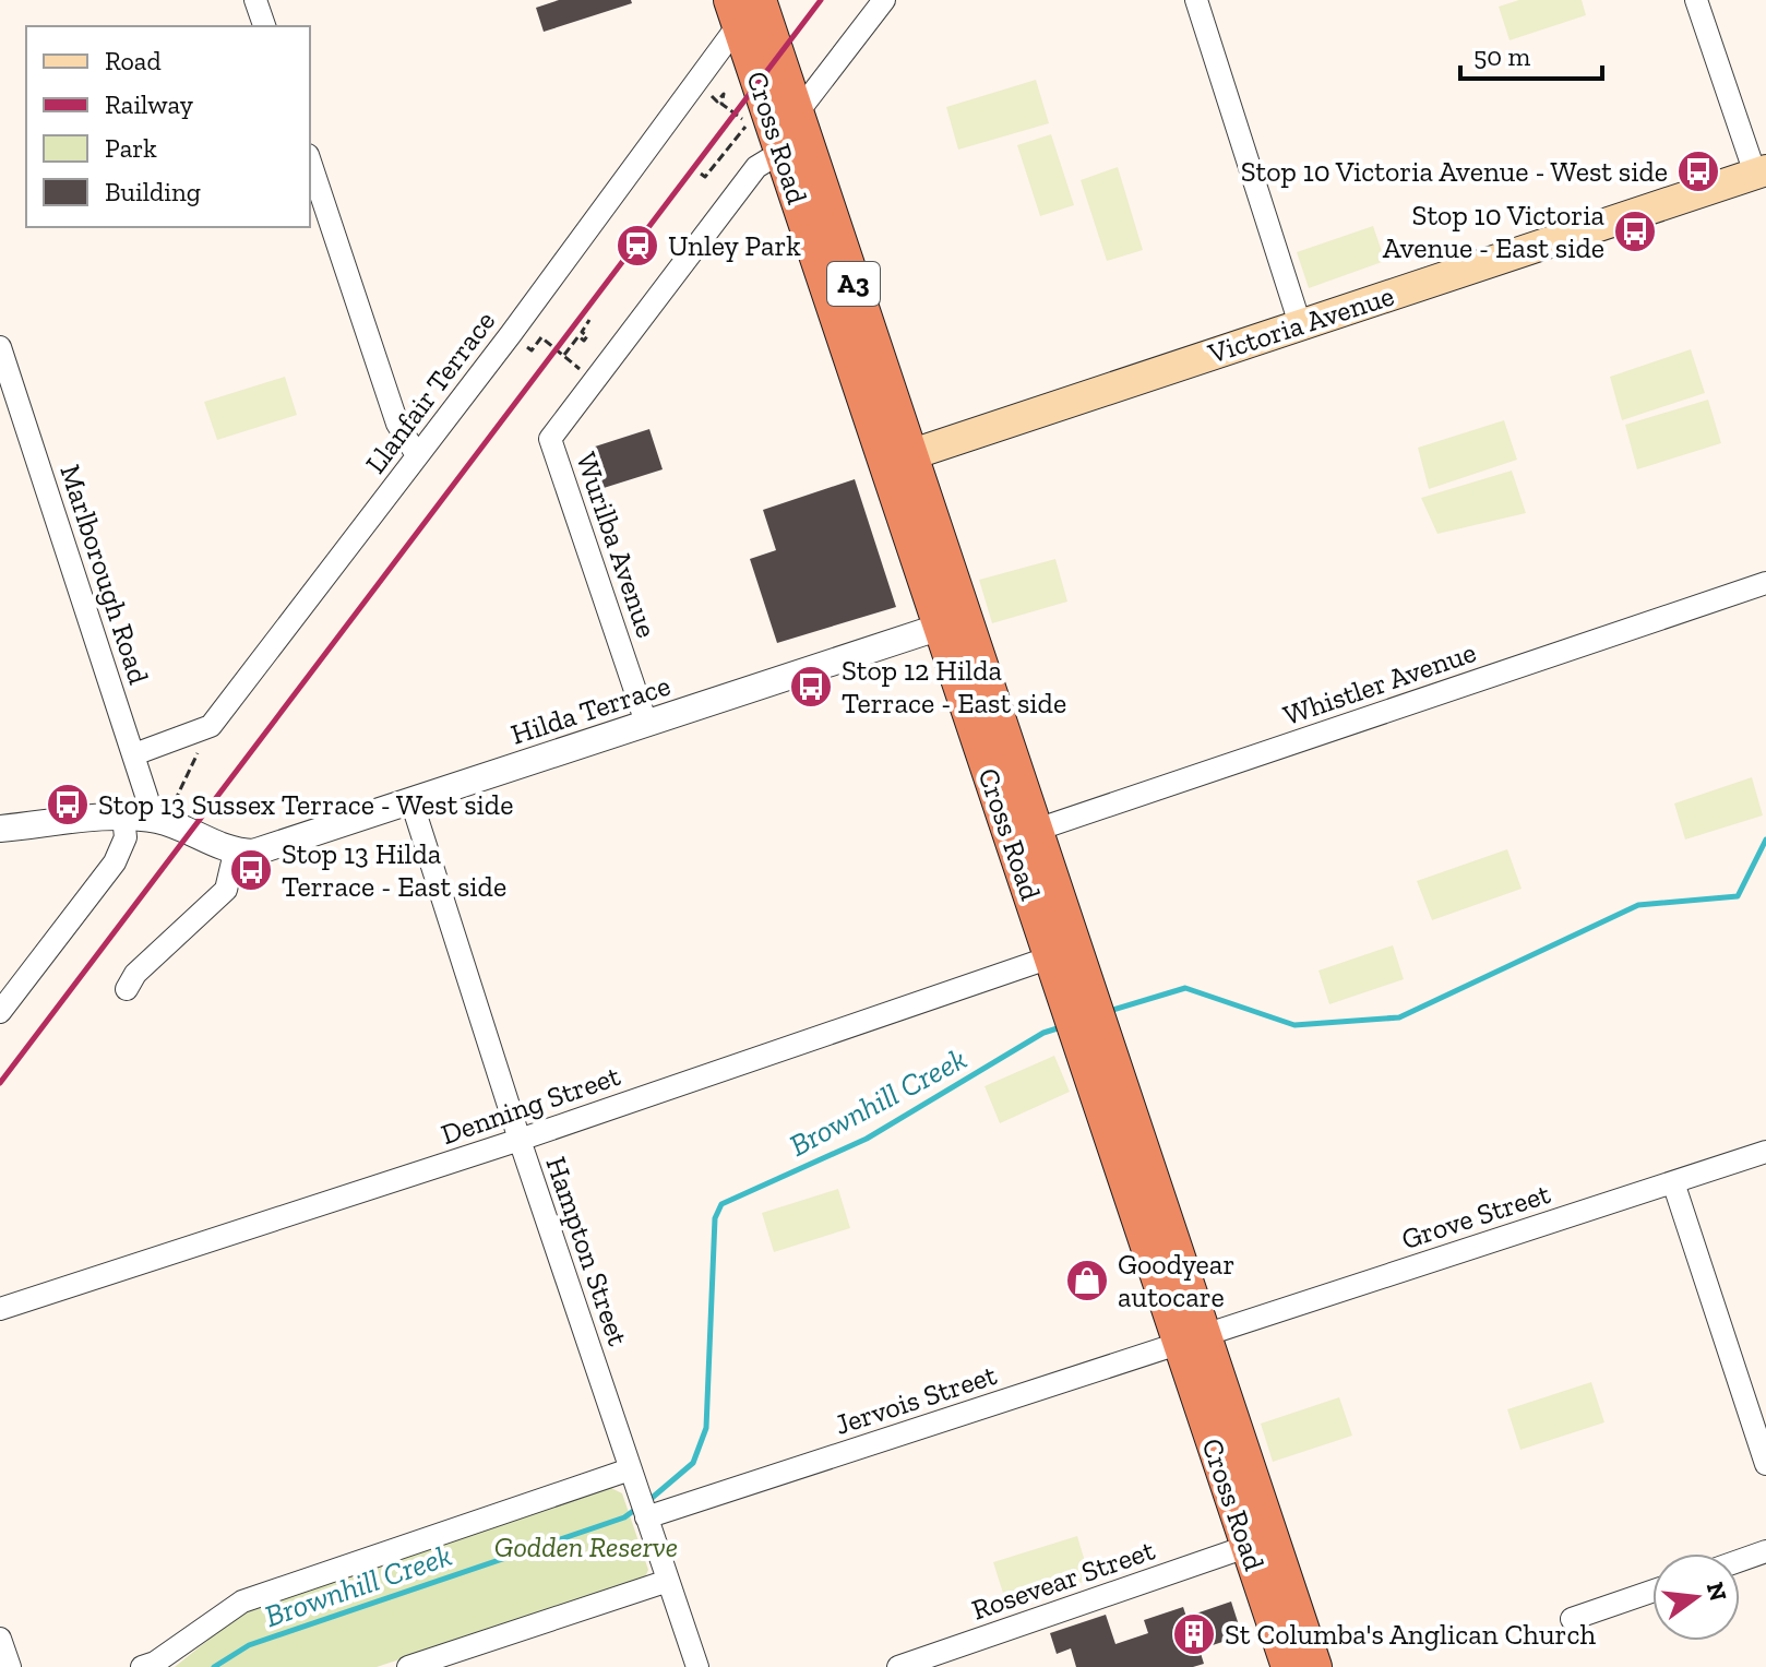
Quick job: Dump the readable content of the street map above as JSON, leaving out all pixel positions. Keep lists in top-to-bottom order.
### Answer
{
  "streets": {
    "highway": ["Cross Road", "A3"],
    "main road": ["Victoria Avenue"],
    "street": [
      "Llanfair Terrace",
      "Wurilba Avenue",
      "Marlborough Road",
      "Whistler Avenue",
      "Hilda Terrace",
      "Denning Street",
      "Grove Street",
      "Hampton Street",
      "Jervois Street",
      "Rosevear Street"
    ]
  },
  "crossings": [
    ["Cross Road", "Victoria Avenue"],
    ["Cross Road", "Llanfair Terrace"],
    ["Cross Road", "Wurilba Avenue"],
    ["Cross Road", "Whistler Avenue"],
    ["Cross Road", "Hilda Terrace"],
    ["Cross Road", "Denning Street"],
    ["Cross Road", "Grove Street"],
    ["Cross Road", "Jervois Street"],
    ["Cross Road", "Rosevear Street"],
    ["Wurilba Avenue", "Hilda Terrace"],
    ["Hilda Terrace", "Hampton Street"],
    ["Denning Street", "Hampton Street"],
    ["Grove Street", "Jervois Street"],
    ["Hampton Street", "Jervois Street"]
  ],
  "water": ["Brownhill Creek"],
  "parks": ["Godden Reserve"],
  "places": {
    "bus stop": [
      "Stop 10 Victoria Avenue - West side",
      "Stop 10 Victoria Avenue - East side",
      "Stop 12 Hilda Terrace - East side",
      "Stop 13 Sussex Terrace - West side",
      "Stop 13 Hilda Terrace - East side"
    ],
    "station": ["Unley Park"],
    "shop": ["Goodyear autocare"],
    "building": ["St Columba's Anglican Church"]
  },
  "legend": [
    "Road",
    "Railway",
    "Park",
    "Building"
  ],
  "scale_bar": "50 m",
  "north": "right"
}
